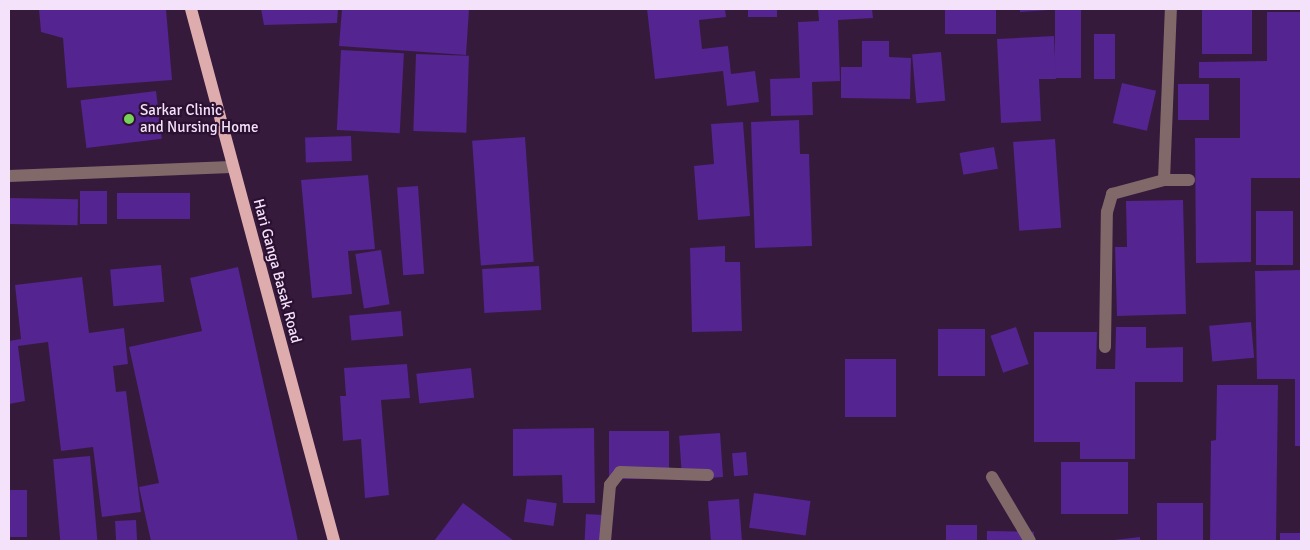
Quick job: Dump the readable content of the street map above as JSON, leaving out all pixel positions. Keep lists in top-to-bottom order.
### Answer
{
  "streets": {
    "main road": ["Hari Ganga Basak Road"]
  },
  "places": ["Sarkar Clinic and Nursing Home"]
}
